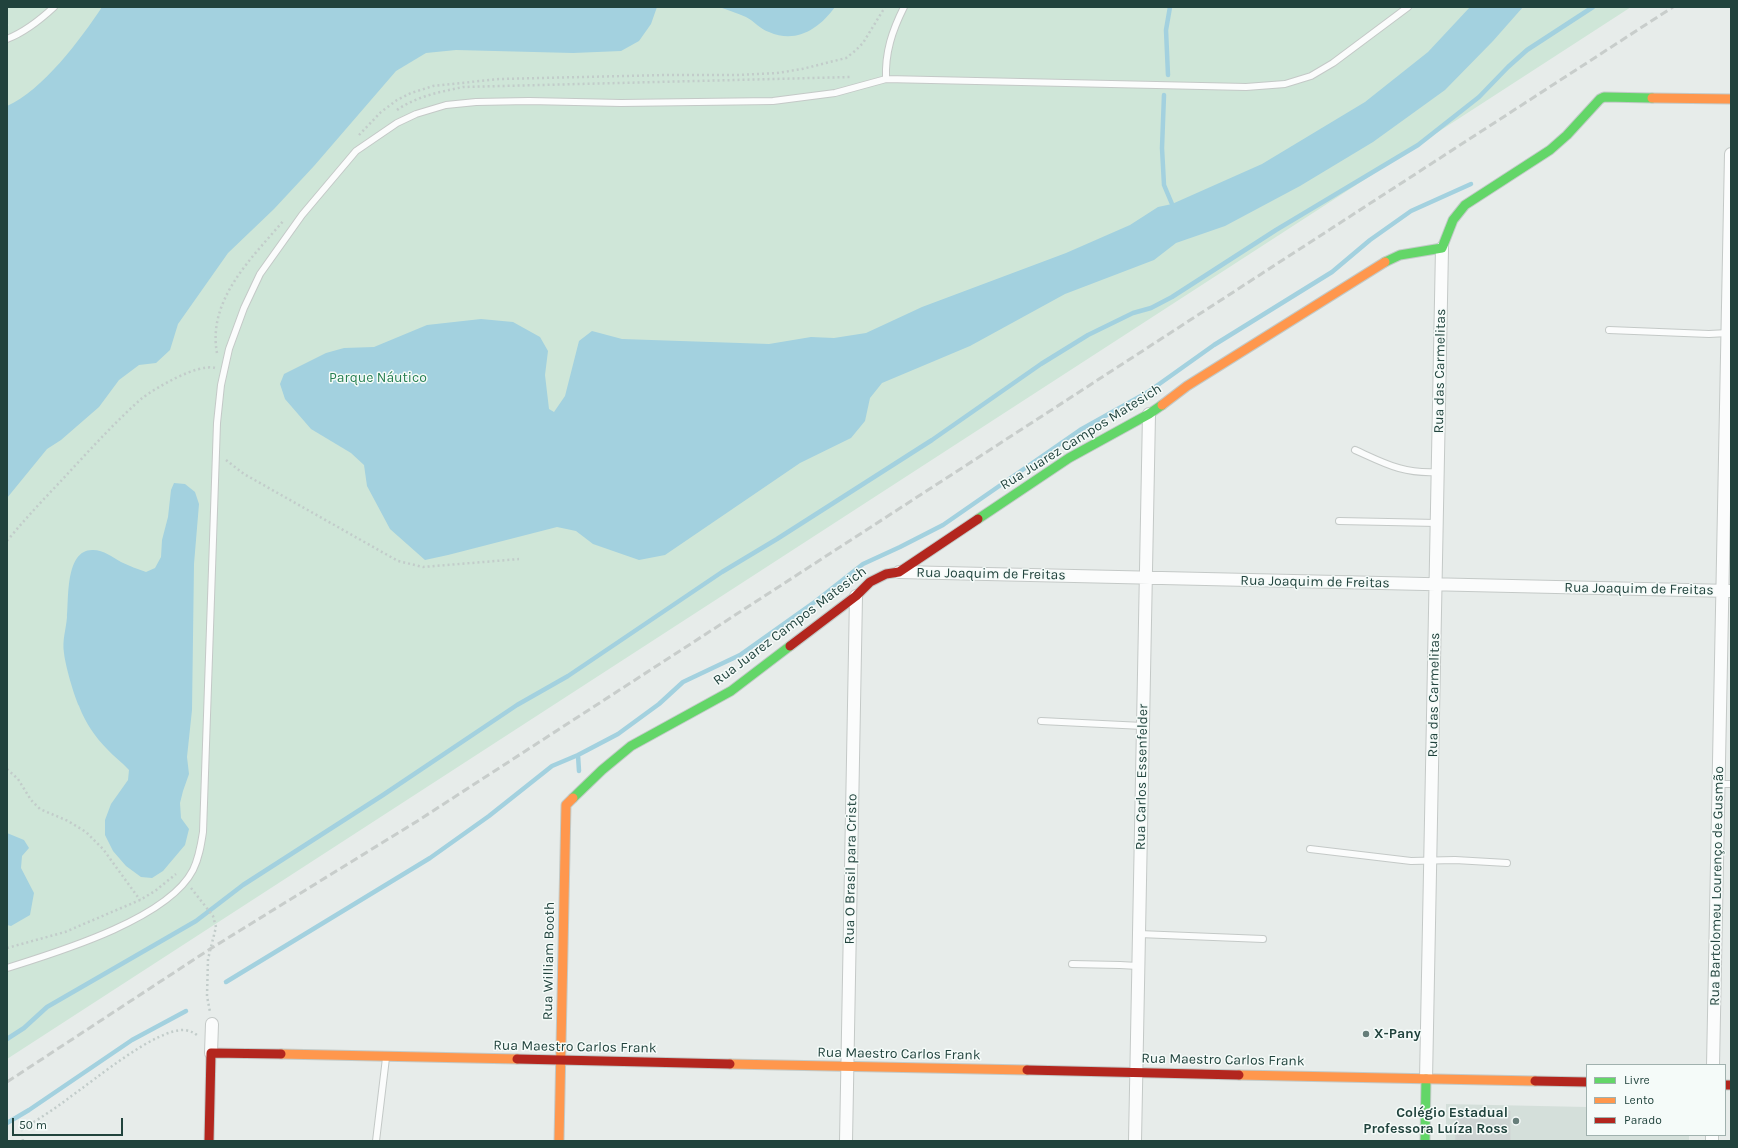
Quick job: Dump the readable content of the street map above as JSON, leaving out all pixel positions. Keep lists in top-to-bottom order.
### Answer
{
  "streets": {
    "street": [
      "Rua das Carmelitas",
      "Rua Juarez Campos Matesich",
      "Rua Joaquim de Freitas",
      "Rua Carlos Essenfelder",
      "Rua O Brasil para Cristo",
      "Rua Bartolomeu Lourenço de Gusmão",
      "Rua William Booth",
      "Rua Maestro Carlos Frank"
    ]
  },
  "crossings": [
    ["Rua das Carmelitas", "Rua Juarez Campos Matesich"],
    ["Rua das Carmelitas", "Rua Joaquim de Freitas"],
    ["Rua das Carmelitas", "Rua Maestro Carlos Frank"],
    ["Rua Juarez Campos Matesich", "Rua Joaquim de Freitas"],
    ["Rua Juarez Campos Matesich", "Rua Carlos Essenfelder"],
    ["Rua Juarez Campos Matesich", "Rua O Brasil para Cristo"],
    ["Rua Juarez Campos Matesich", "Rua William Booth"],
    ["Rua Joaquim de Freitas", "Rua Carlos Essenfelder"],
    ["Rua Joaquim de Freitas", "Rua Bartolomeu Lourenço de Gusmão"],
    ["Rua Carlos Essenfelder", "Rua Maestro Carlos Frank"],
    ["Rua O Brasil para Cristo", "Rua Maestro Carlos Frank"],
    ["Rua William Booth", "Rua Maestro Carlos Frank"]
  ],
  "parks": ["Parque Náutico"],
  "places": ["X-Pany", "Colégio Estadual Professora Luíza Ross"],
  "legend": ["Livre", "Lento", "Parado"],
  "scale_bar": "50 m"
}
